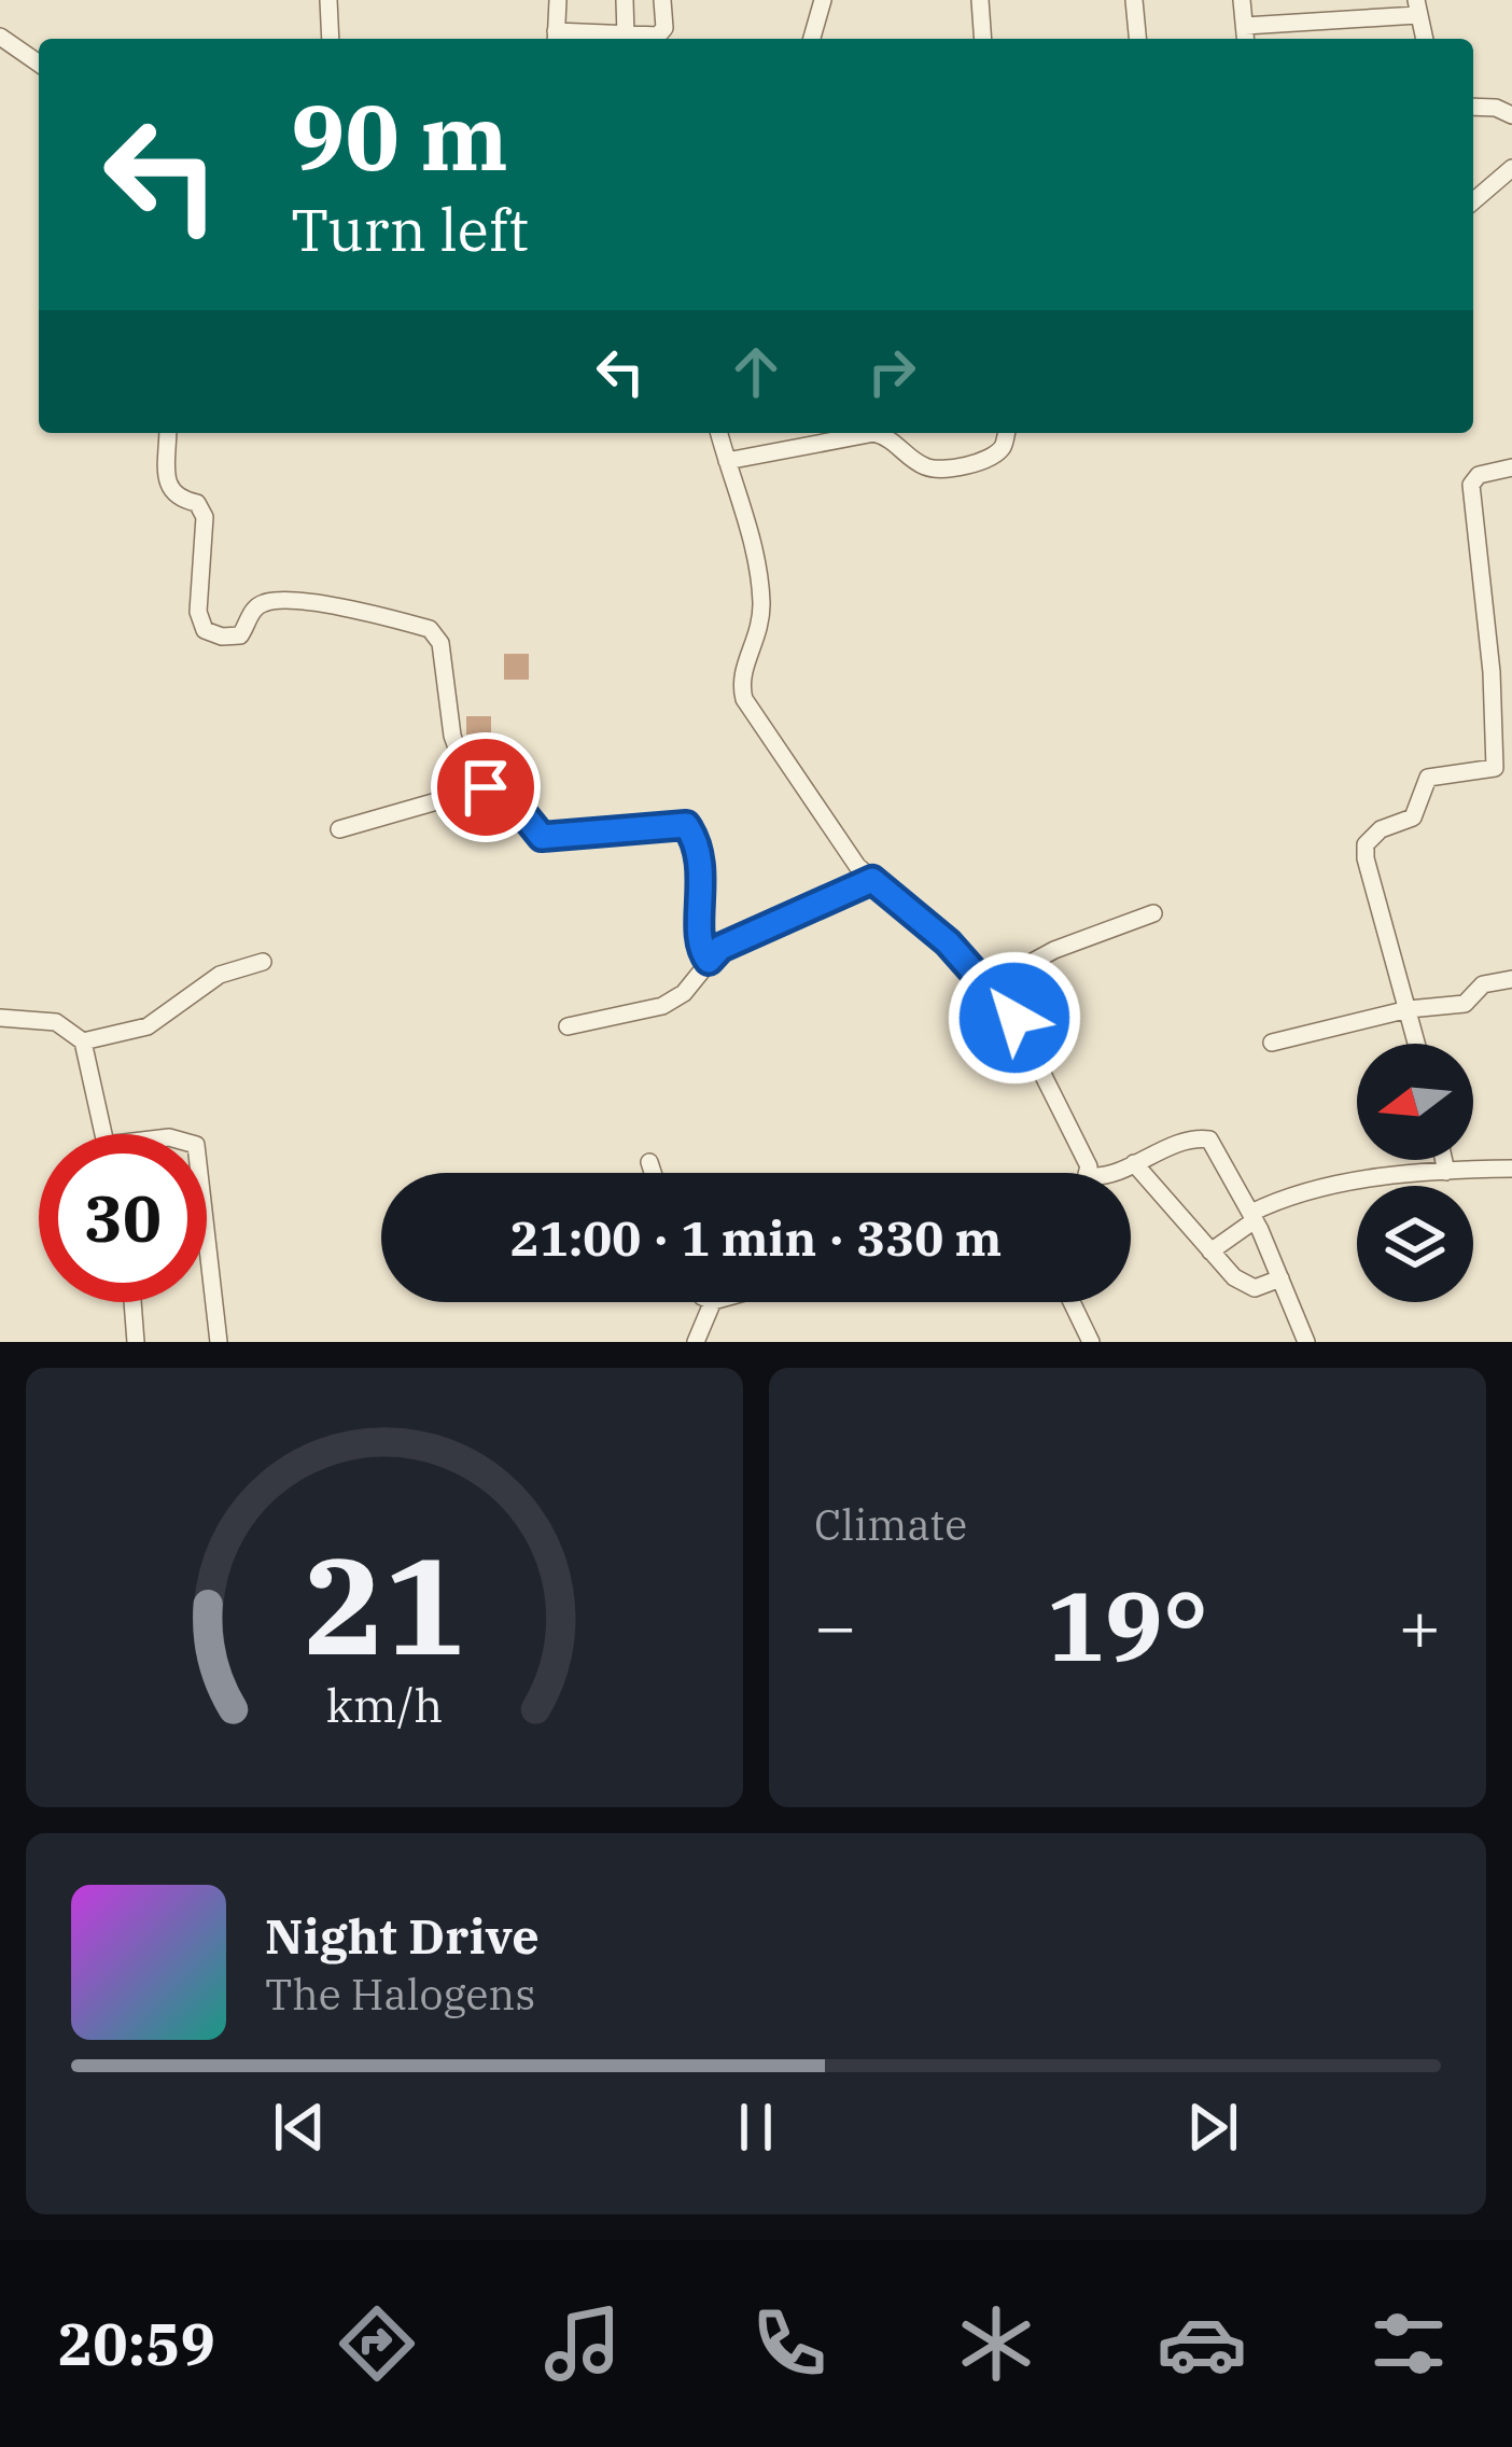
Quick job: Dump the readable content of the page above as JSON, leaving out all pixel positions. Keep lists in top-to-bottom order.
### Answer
{
  "north": "left",
  "page": {
    "turn": ["90 m", "Turn left"],
    "limit": "30",
    "trip": "21:00 · 1 min · 330 m",
    "tile": "Climate",
    "heat": ["−", "19°", "+"],
    "song": ["Night Drive", "The Halogens"],
    "tabs": "20:59",
    "gauge": ["21", "km/h"]
  }
}
